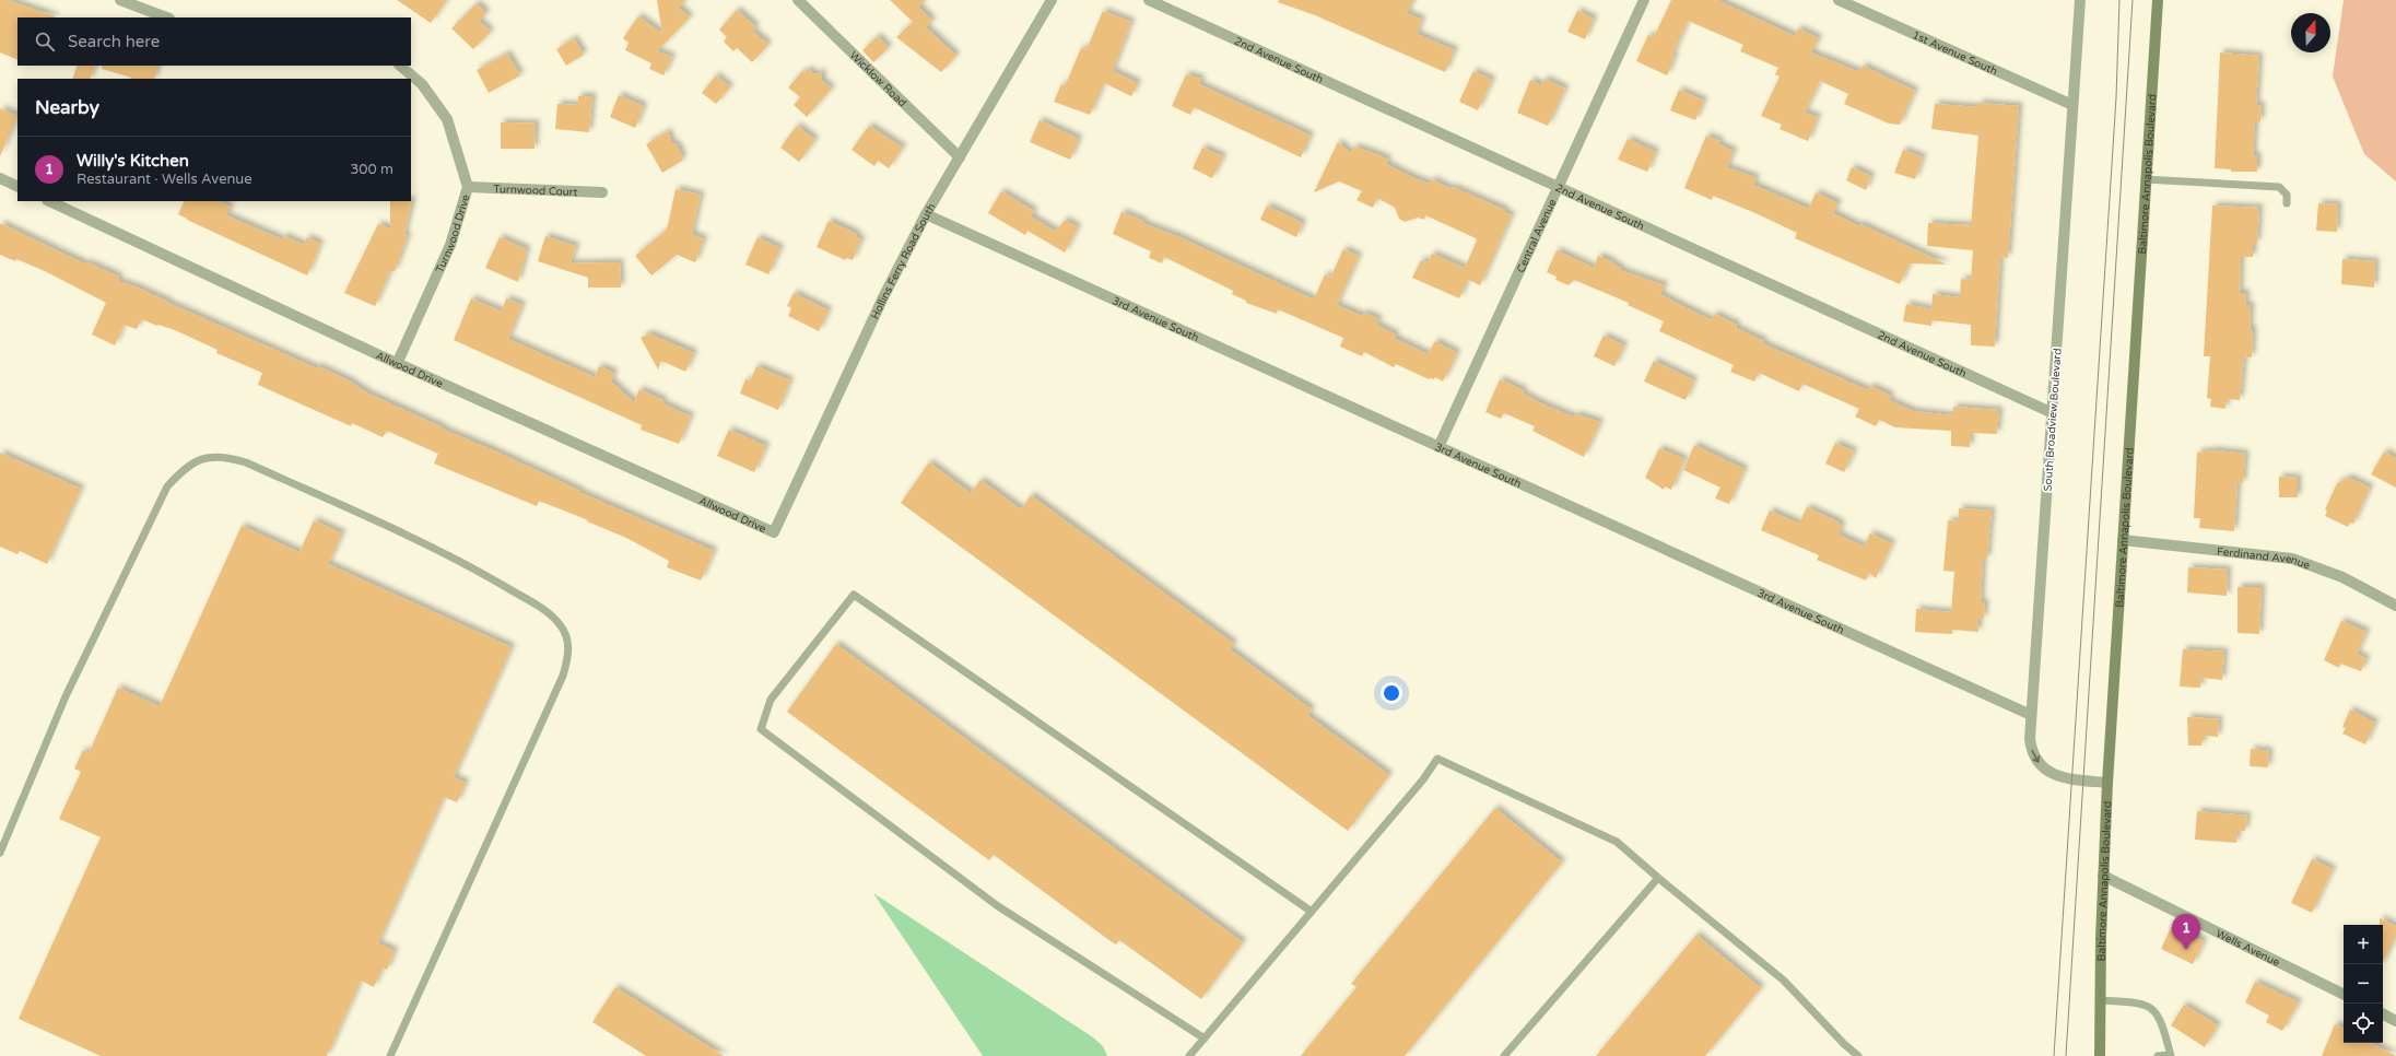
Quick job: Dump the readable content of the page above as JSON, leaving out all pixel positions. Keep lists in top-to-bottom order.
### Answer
{
  "streets": {
    "main road": ["Baltimore Annapolis Boulevard"],
    "street": [
      "1st Avenue South",
      "2nd Avenue South",
      "Wicklow Road",
      "Turnwood Court",
      "Turnwood Drive",
      "Central Avenue",
      "Hollins Ferry Road South",
      "3rd Avenue South",
      "Allwood Drive",
      "South Broadview Boulevard",
      "Ferdinand Avenue",
      "Wells Avenue"
    ]
  },
  "crossings": [
    ["1st Avenue South", "South Broadview Boulevard"],
    ["2nd Avenue South", "Central Avenue"],
    ["2nd Avenue South", "South Broadview Boulevard"],
    ["Wicklow Road", "Hollins Ferry Road South"],
    ["Baltimore Annapolis Boulevard", "South Broadview Boulevard"],
    ["Baltimore Annapolis Boulevard", "Ferdinand Avenue"],
    ["Baltimore Annapolis Boulevard", "Wells Avenue"],
    ["Turnwood Court", "Turnwood Drive"],
    ["Turnwood Drive", "Allwood Drive"],
    ["Central Avenue", "3rd Avenue South"],
    ["Hollins Ferry Road South", "3rd Avenue South"],
    ["Hollins Ferry Road South", "Allwood Drive"],
    ["3rd Avenue South", "South Broadview Boulevard"]
  ],
  "north": "top",
  "page": {
    "search": "Search here",
    "heading": "Nearby",
    "list": [
      {
        "mark": "1",
        "name": "Willy's Kitchen",
        "note": "Restaurant · Wells Avenue",
        "value": "300 m"
      }
    ],
    "pins": "1",
    "map_buttons": ["+", "−"]
  }
}
